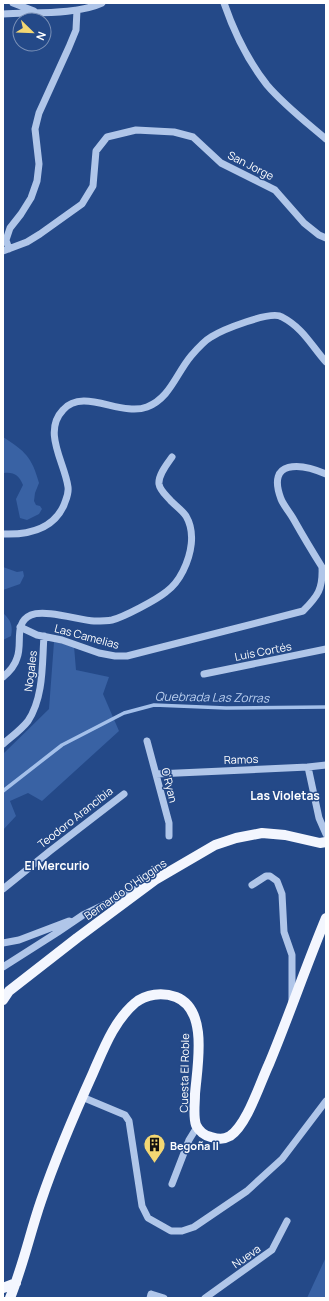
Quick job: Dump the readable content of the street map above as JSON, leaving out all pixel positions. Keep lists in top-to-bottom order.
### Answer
{
  "streets": {
    "main road": ["Bernardo O'Higgins", "Cuesta El Roble"],
    "street": [
      "San Jorge",
      "Las Camelias",
      "Luis Cortés",
      "Nogales",
      "Ramos",
      "O'Ryan",
      "Teodoro Arancibia",
      "Nueva"
    ]
  },
  "crossings": [
    ["Las Camelias", "Nogales"],
    ["Ramos", "O'Ryan"]
  ],
  "districts": ["Las Violetas", "El Mercurio"],
  "water": ["Quebrada Las Zorras"],
  "places": {
    "building": ["Begoña II"]
  },
  "north": "bottom right"
}
